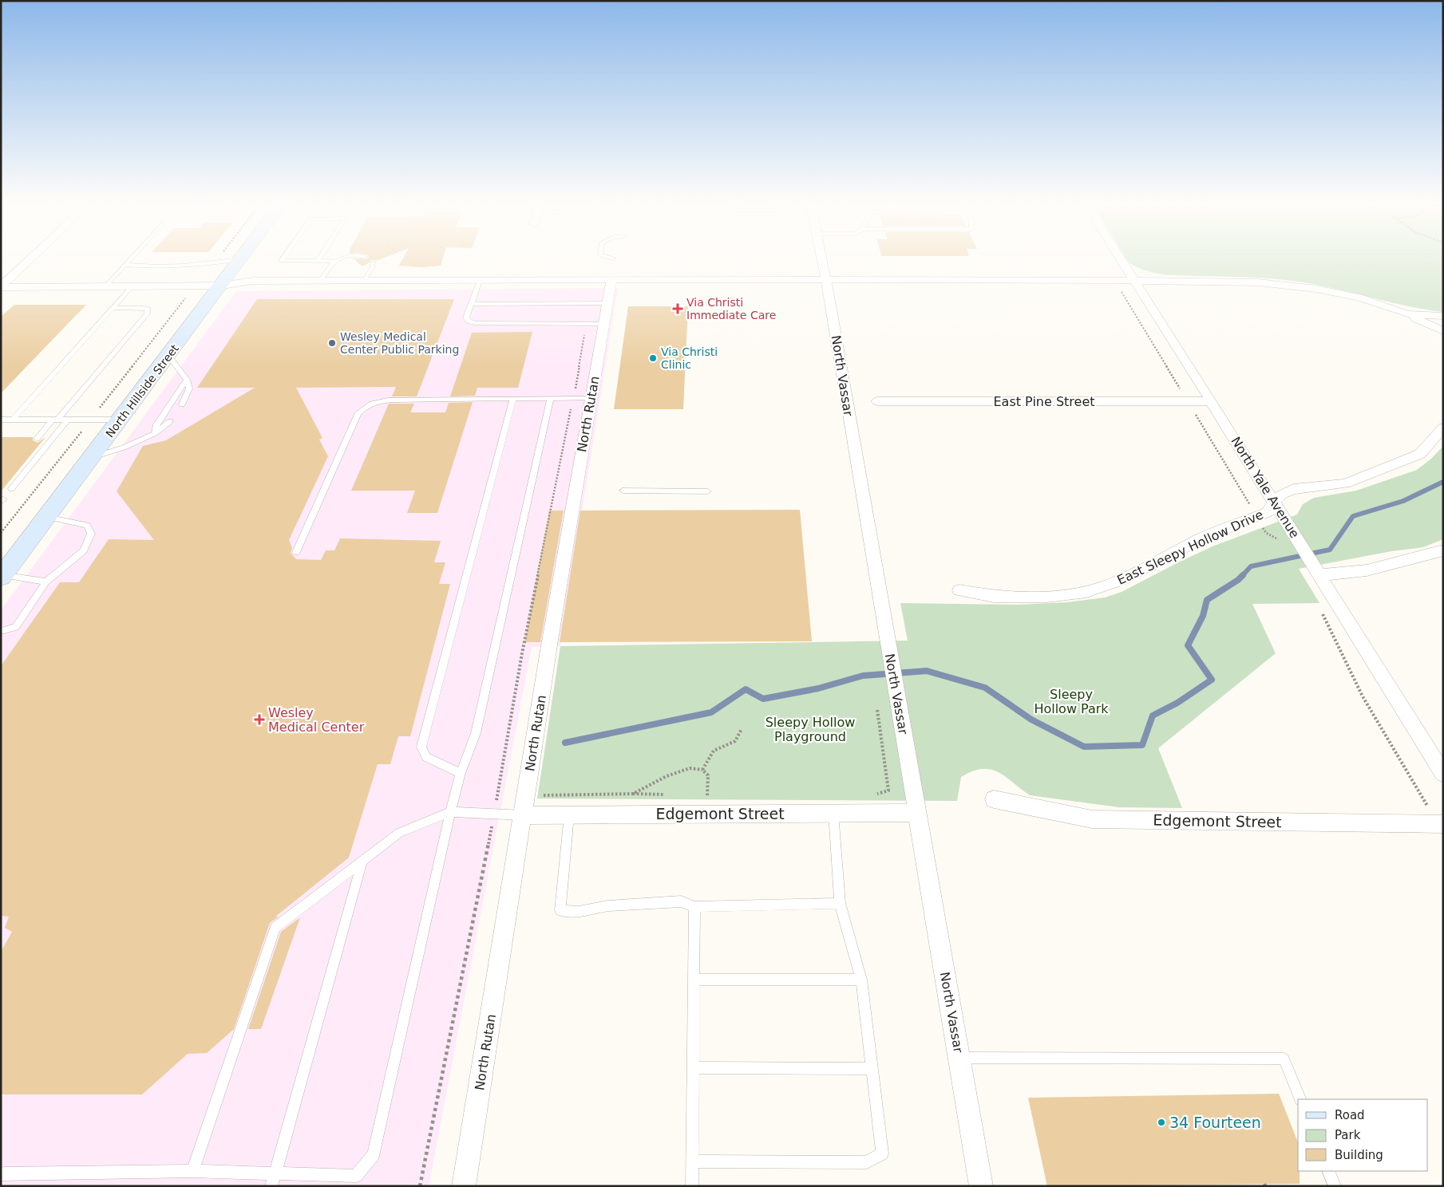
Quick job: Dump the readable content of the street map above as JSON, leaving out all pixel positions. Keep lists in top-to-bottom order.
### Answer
{
  "streets": {
    "main road": ["North Hillside Street"],
    "street": [
      "North Vassar",
      "East Pine Street",
      "North Rutan",
      "North Yale Avenue",
      "East Sleepy Hollow Drive",
      "Edgemont Street"
    ]
  },
  "crossings": [
    ["North Vassar", "Edgemont Street"],
    ["East Pine Street", "North Yale Avenue"],
    ["North Rutan", "Edgemont Street"],
    ["North Yale Avenue", "East Sleepy Hollow Drive"]
  ],
  "parks": ["Sleepy Hollow Park", "Sleepy Hollow Playground"],
  "places": {
    "health": ["Via Christi Immediate Care", "Wesley Medical Center"],
    "other": ["Wesley Medical Center Public Parking", "Via Christi Clinic", "34 Fourteen"]
  },
  "legend": ["Road", "Park", "Building"]
}
